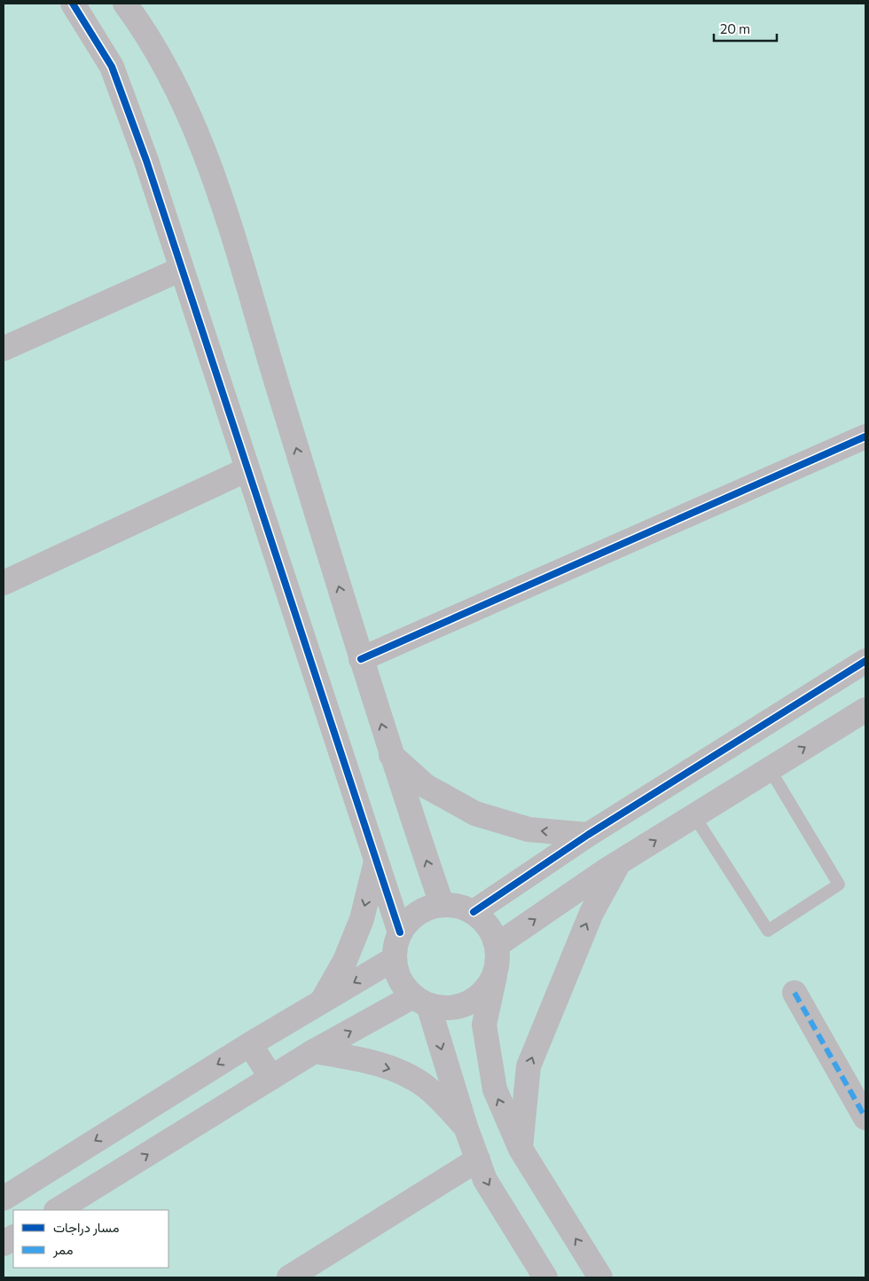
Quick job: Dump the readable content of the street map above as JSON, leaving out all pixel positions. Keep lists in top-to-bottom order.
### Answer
{
  "legend": ["مسار دراجات", "ممر"],
  "scale_bar": "20 m"
}
